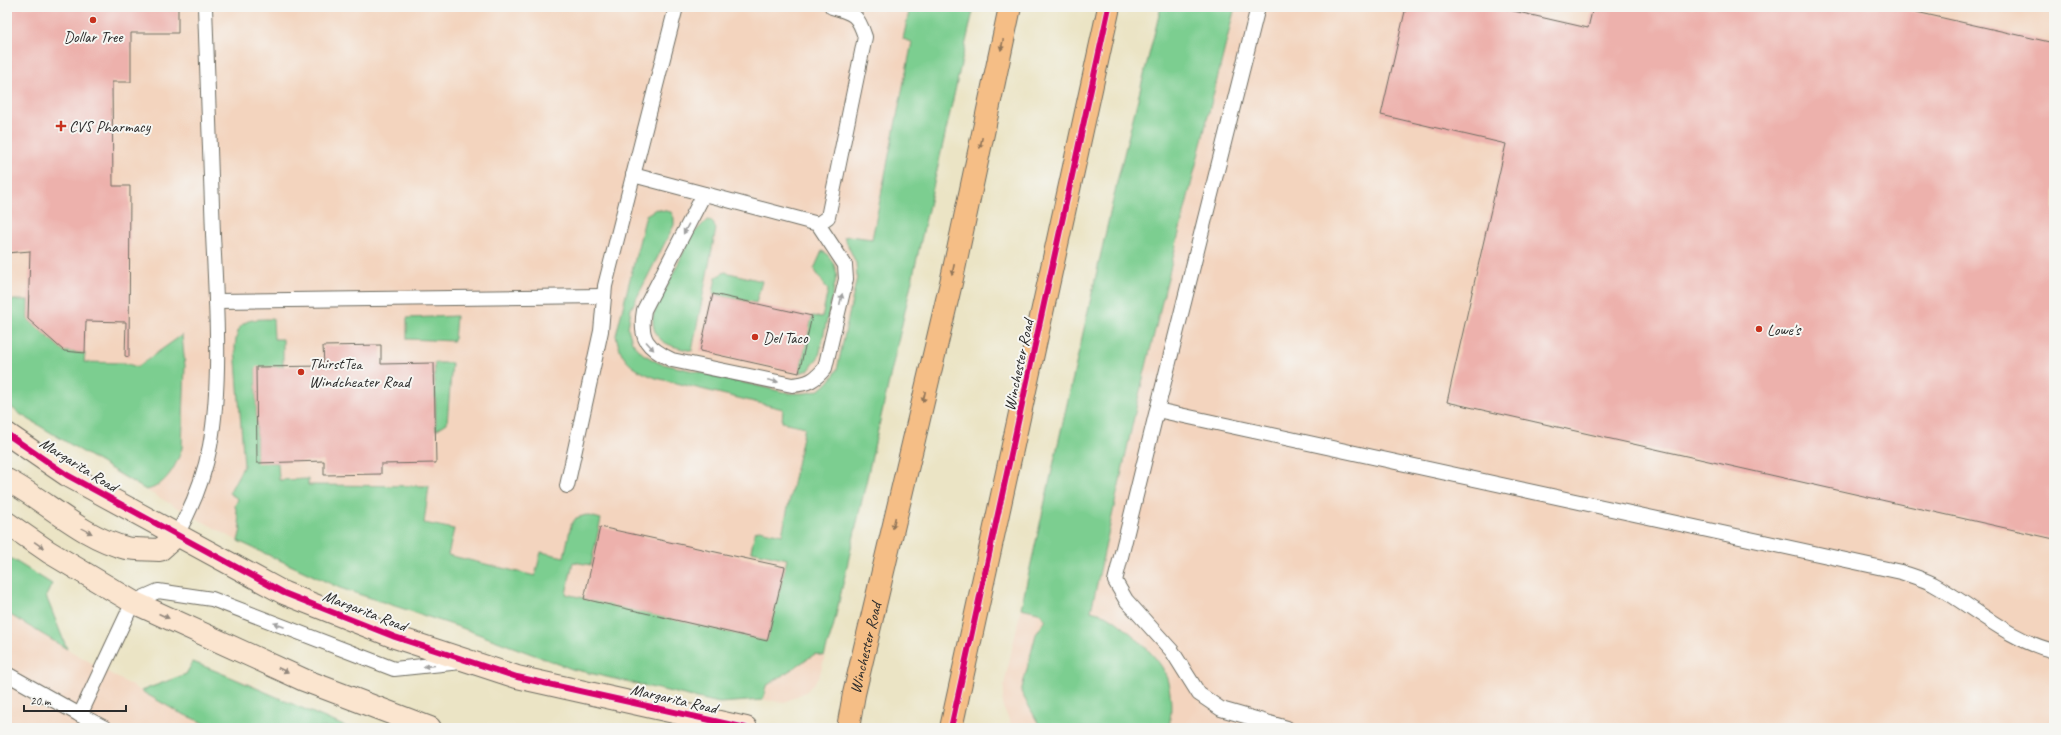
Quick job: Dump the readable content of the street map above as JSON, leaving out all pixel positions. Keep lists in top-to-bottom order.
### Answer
{
  "streets": {
    "main road": ["Winchester Road", "Margarita Road"]
  },
  "places": {
    "other": [
      "Dollar Tree",
      "Lowe's",
      "Del Taco",
      "ThirstTea Windcheater Road"
    ],
    "health": ["CVS Pharmacy"]
  },
  "scale_bar": "20 m"
}
